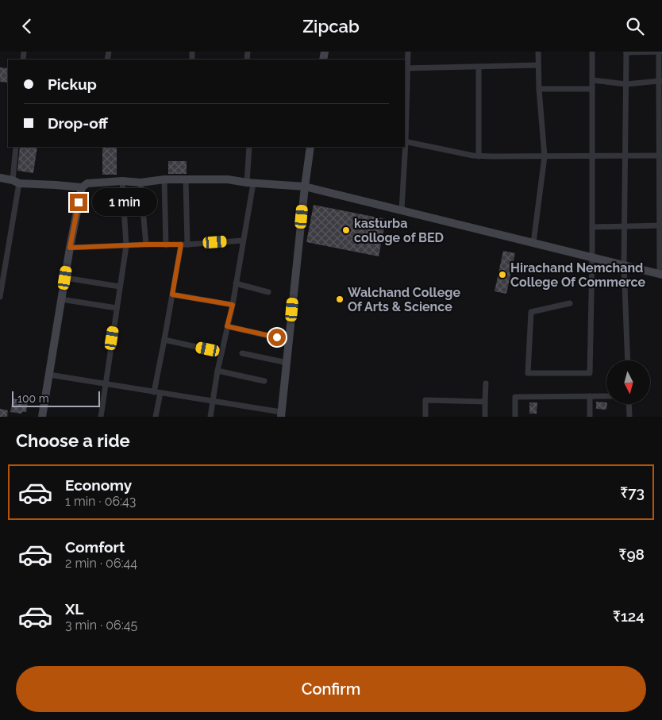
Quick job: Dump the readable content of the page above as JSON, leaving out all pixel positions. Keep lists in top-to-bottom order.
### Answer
{
  "places": ["kasturba colloge of BED", "Hirachand Nemchand College Of Commerce", "Walchand College Of Arts & Science"],
  "scale_bar": "100 m",
  "north": "bottom",
  "page": {
    "header": "Zipcab",
    "banner": ["Pickup", "Drop-off"],
    "bubble": "1 min",
    "scale": "100 m",
    "heading": "Choose a ride",
    "list": [
      {
        "name": "Economy",
        "note": "1 min · 06:43",
        "value": "₹73"
      },
      {
        "name": "Comfort",
        "note": "2 min · 06:44",
        "value": "₹98"
      },
      {
        "name": "XL",
        "note": "3 min · 06:45",
        "value": "₹124"
      }
    ],
    "buttons": "Confirm"
  }
}
